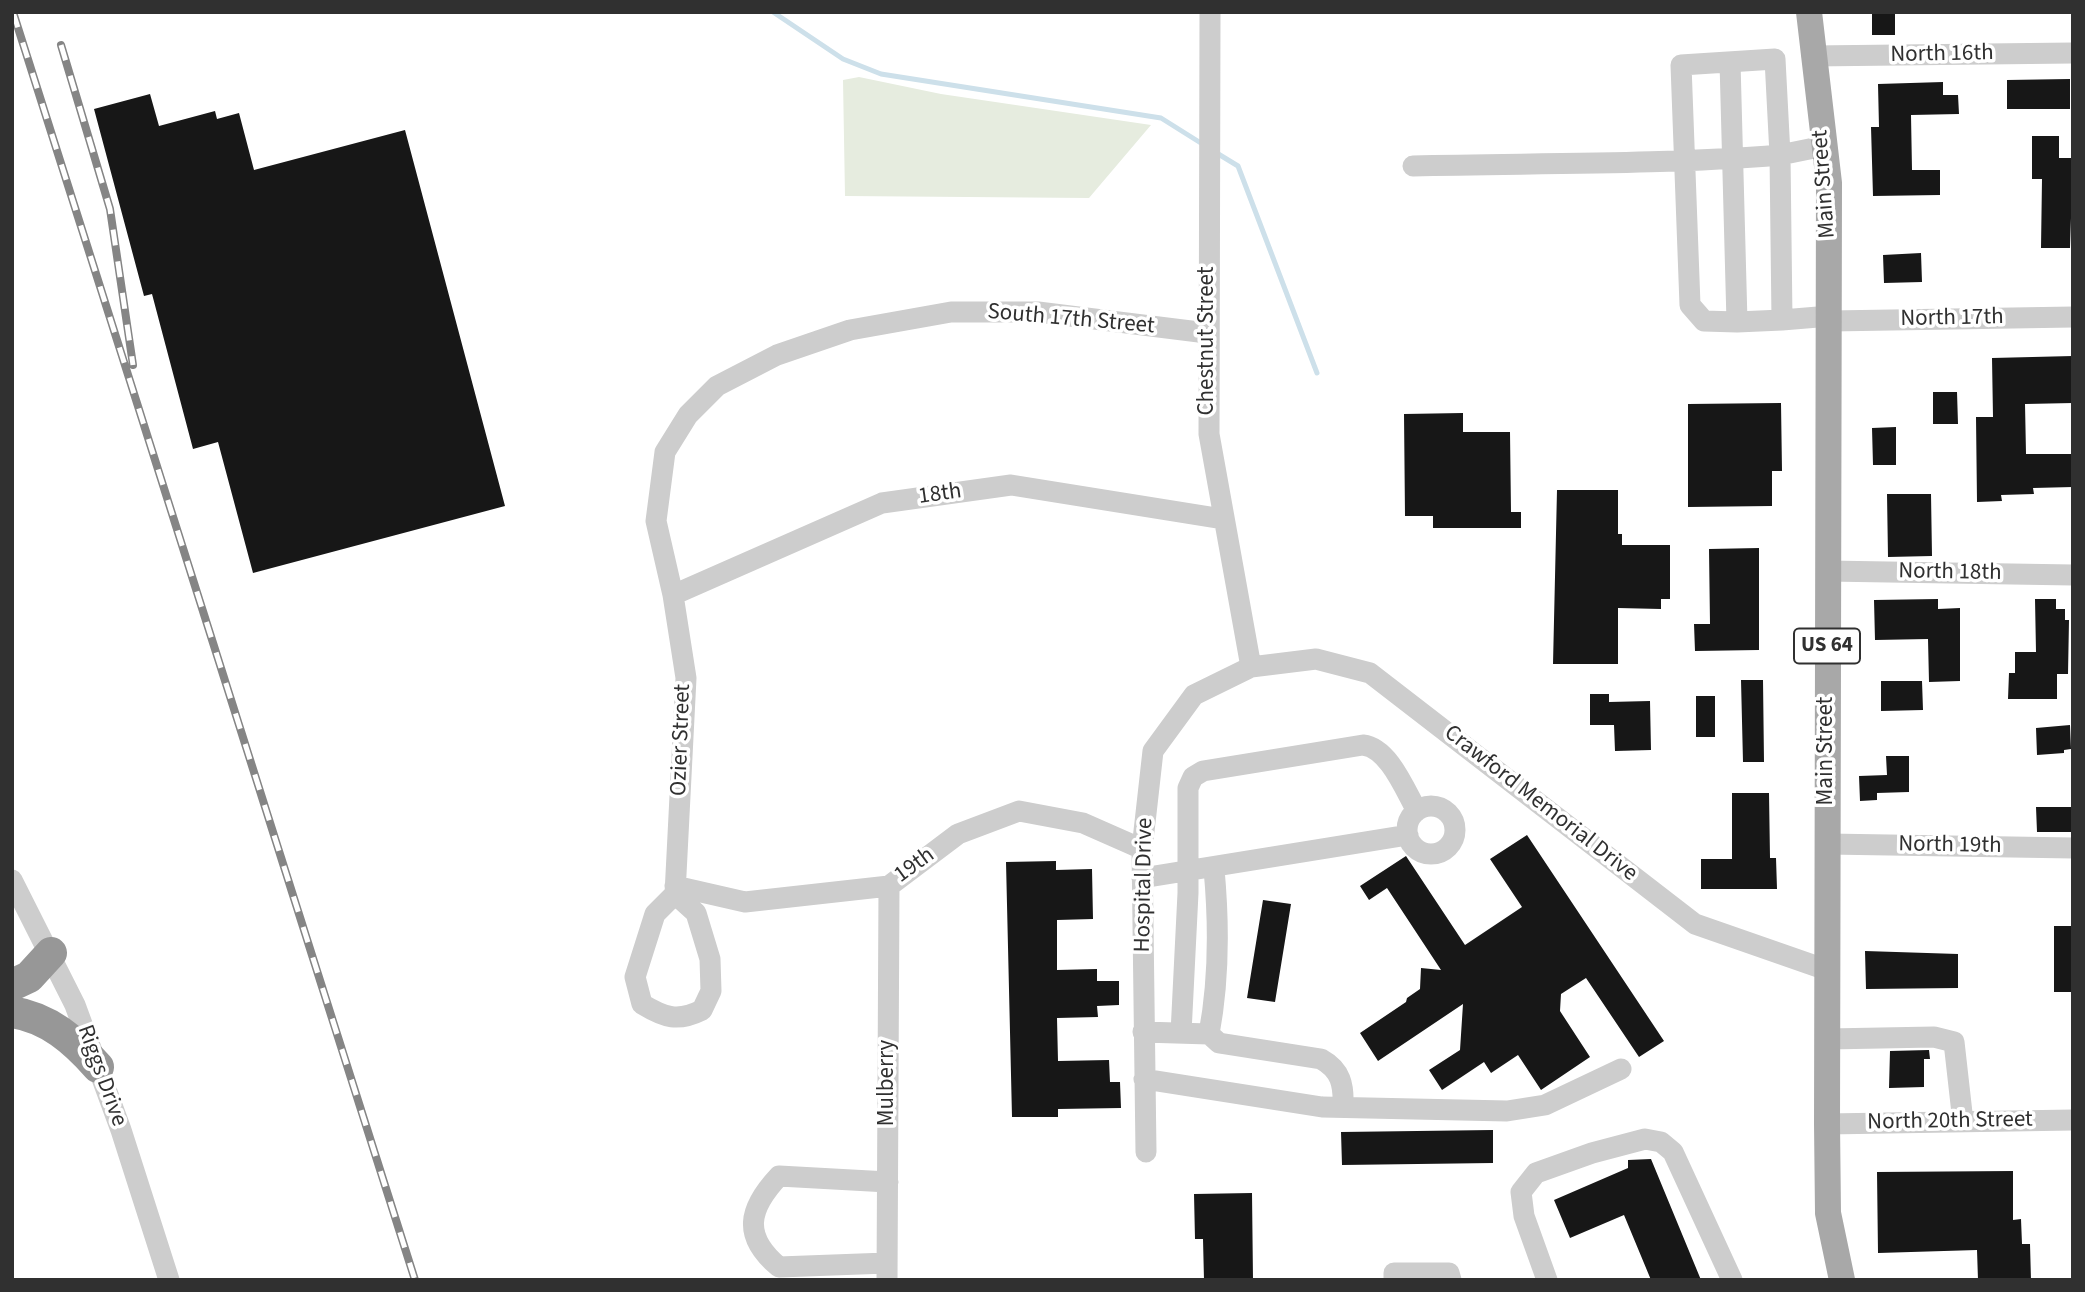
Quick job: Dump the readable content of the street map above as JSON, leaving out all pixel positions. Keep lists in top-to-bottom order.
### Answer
{
  "streets": {
    "main road": ["Main Street", "US 64"],
    "street": [
      "North 16th",
      "North 17th",
      "South 17th Street",
      "Chestnut Street",
      "18th",
      "North 18th",
      "Ozier Street",
      "Crawford Memorial Drive",
      "North 19th",
      "19th",
      "Hospital Drive",
      "Riggs Drive",
      "Mulberry",
      "North 20th Street"
    ]
  },
  "crossings": [
    ["North 16th", "Main Street"],
    ["Main Street", "North 17th"],
    ["Main Street", "North 18th"],
    ["Main Street", "Crawford Memorial Drive"],
    ["Main Street", "North 19th"],
    ["Main Street", "North 20th Street"],
    ["South 17th Street", "Chestnut Street"],
    ["South 17th Street", "18th"],
    ["South 17th Street", "Ozier Street"],
    ["Chestnut Street", "18th"],
    ["Chestnut Street", "Crawford Memorial Drive"],
    ["Chestnut Street", "Hospital Drive"],
    ["18th", "Ozier Street"],
    ["Ozier Street", "19th"],
    ["Crawford Memorial Drive", "Hospital Drive"],
    ["19th", "Hospital Drive"],
    ["19th", "Mulberry"]
  ]
}
